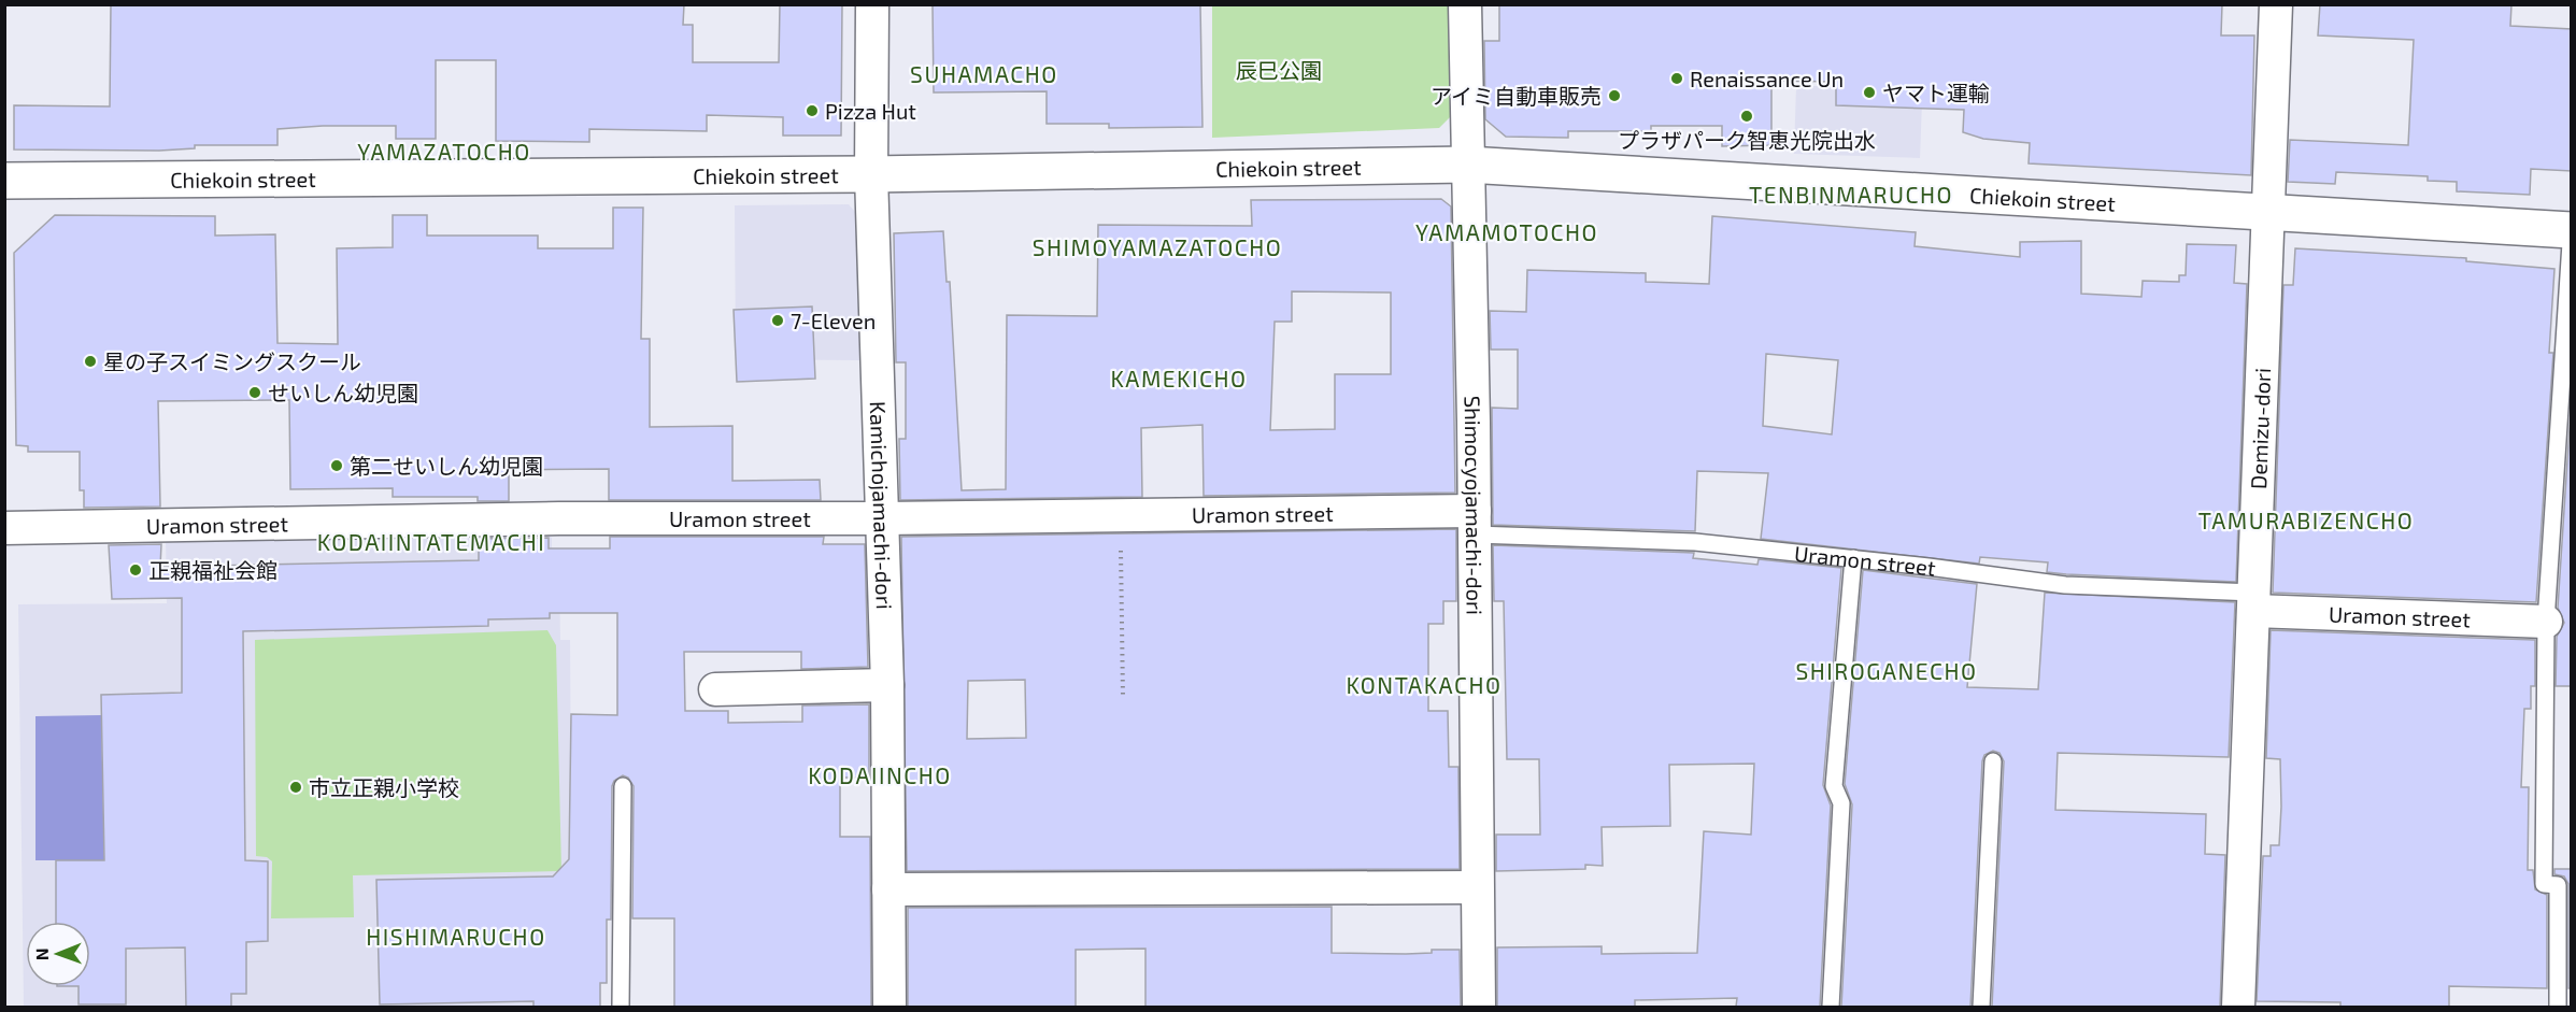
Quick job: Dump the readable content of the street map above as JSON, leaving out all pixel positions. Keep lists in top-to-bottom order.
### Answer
{
  "streets": {
    "street": [
      "Chiekoin street",
      "Demizu-dori",
      "Kamichojamachi-dori",
      "Shimocyojamachi-dori",
      "Uramon street"
    ]
  },
  "crossings": [
    ["Chiekoin street", "Demizu-dori"],
    ["Chiekoin street", "Kamichojamachi-dori"],
    ["Chiekoin street", "Shimocyojamachi-dori"],
    ["Demizu-dori", "Uramon street"],
    ["Kamichojamachi-dori", "Uramon street"],
    ["Shimocyojamachi-dori", "Uramon street"]
  ],
  "districts": [
    "SUHAMACHO",
    "YAMAZATOCHO",
    "TENBINMARUCHO",
    "YAMAMOTOCHO",
    "SHIMOYAMAZATOCHO",
    "KAMEKICHO",
    "TAMURABIZENCHO",
    "KODAIINTATEMACHI",
    "SHIROGANECHO",
    "KONTAKACHO",
    "KODAIINCHO",
    "HISHIMARUCHO"
  ],
  "parks": ["辰巳公園"],
  "places": [
    "Renaissance Un",
    "ヤマト運輸",
    "アイミ自動車販売",
    "Pizza Hut",
    "プラザパーク智恵光院出水",
    "7-Eleven",
    "星の子スイミングスクール",
    "せいしん幼児園",
    "第二せいしん幼児園",
    "正親福祉会館",
    "市立正親小学校"
  ],
  "north": "left"
}
